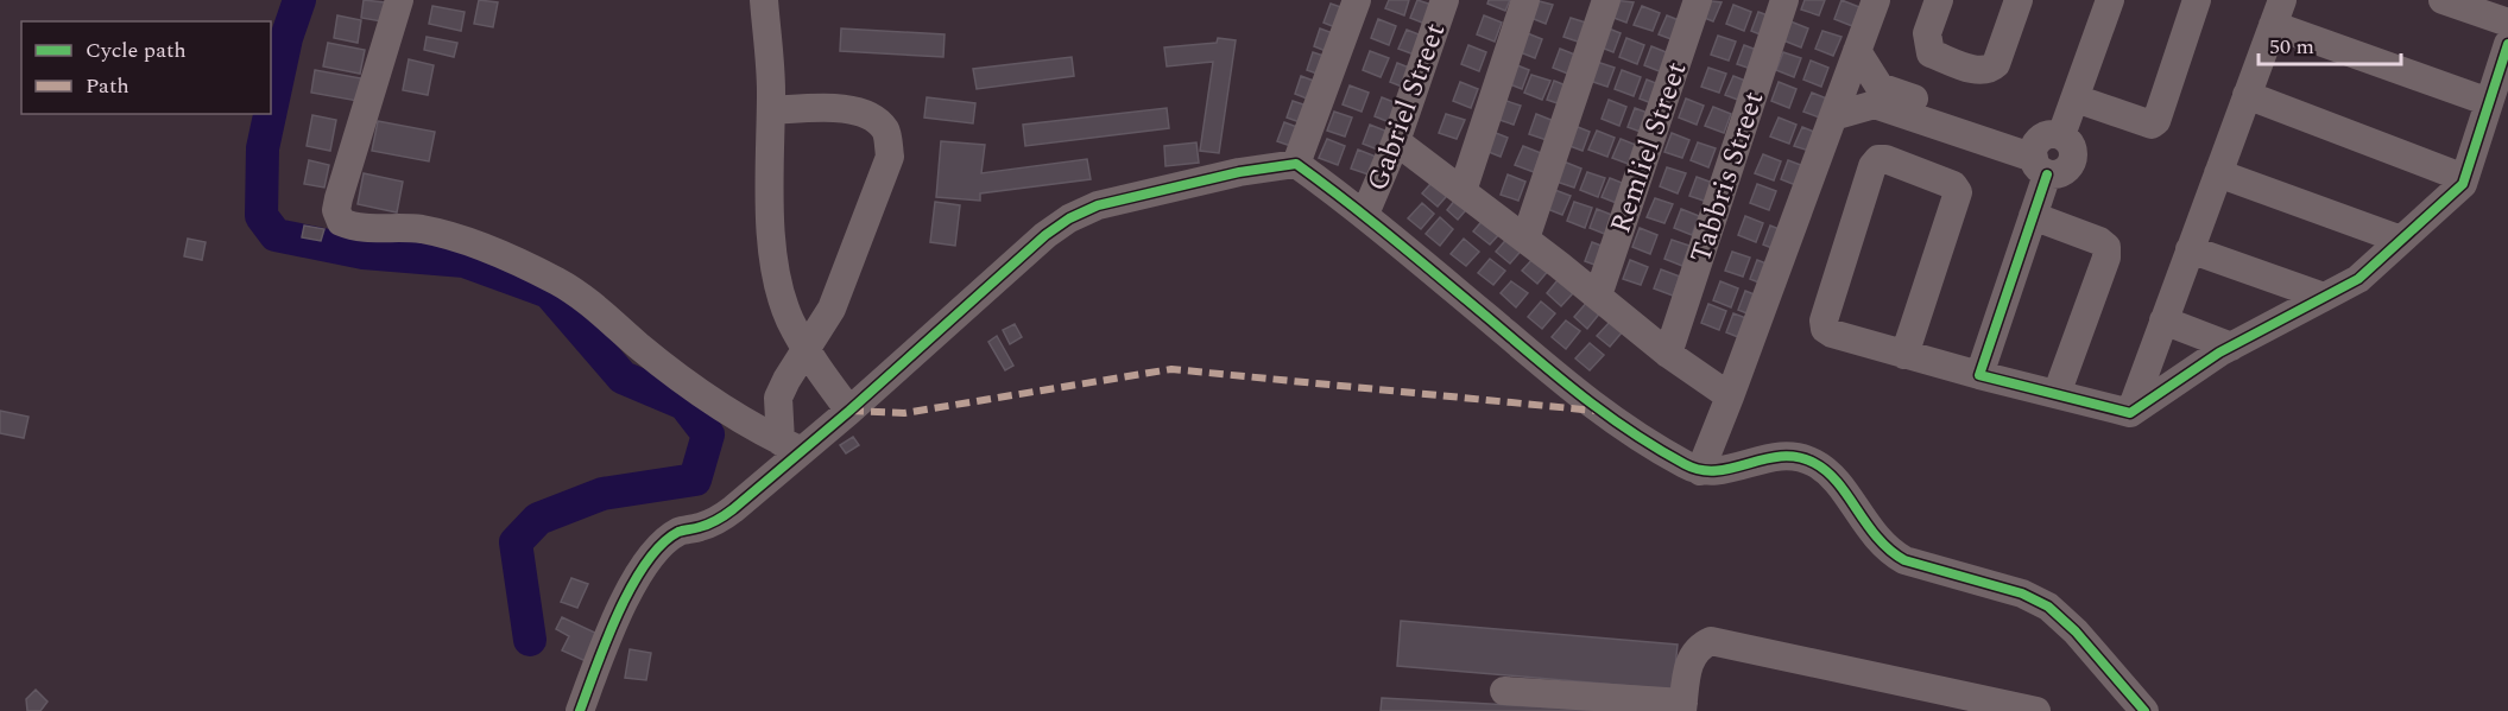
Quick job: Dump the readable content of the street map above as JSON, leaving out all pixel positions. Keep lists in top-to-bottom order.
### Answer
{
  "streets": {
    "street": ["Gabriel Street", "Remliel Street", "Tabbris Street"]
  },
  "legend": ["Cycle path", "Path"],
  "scale_bar": "50 m"
}
